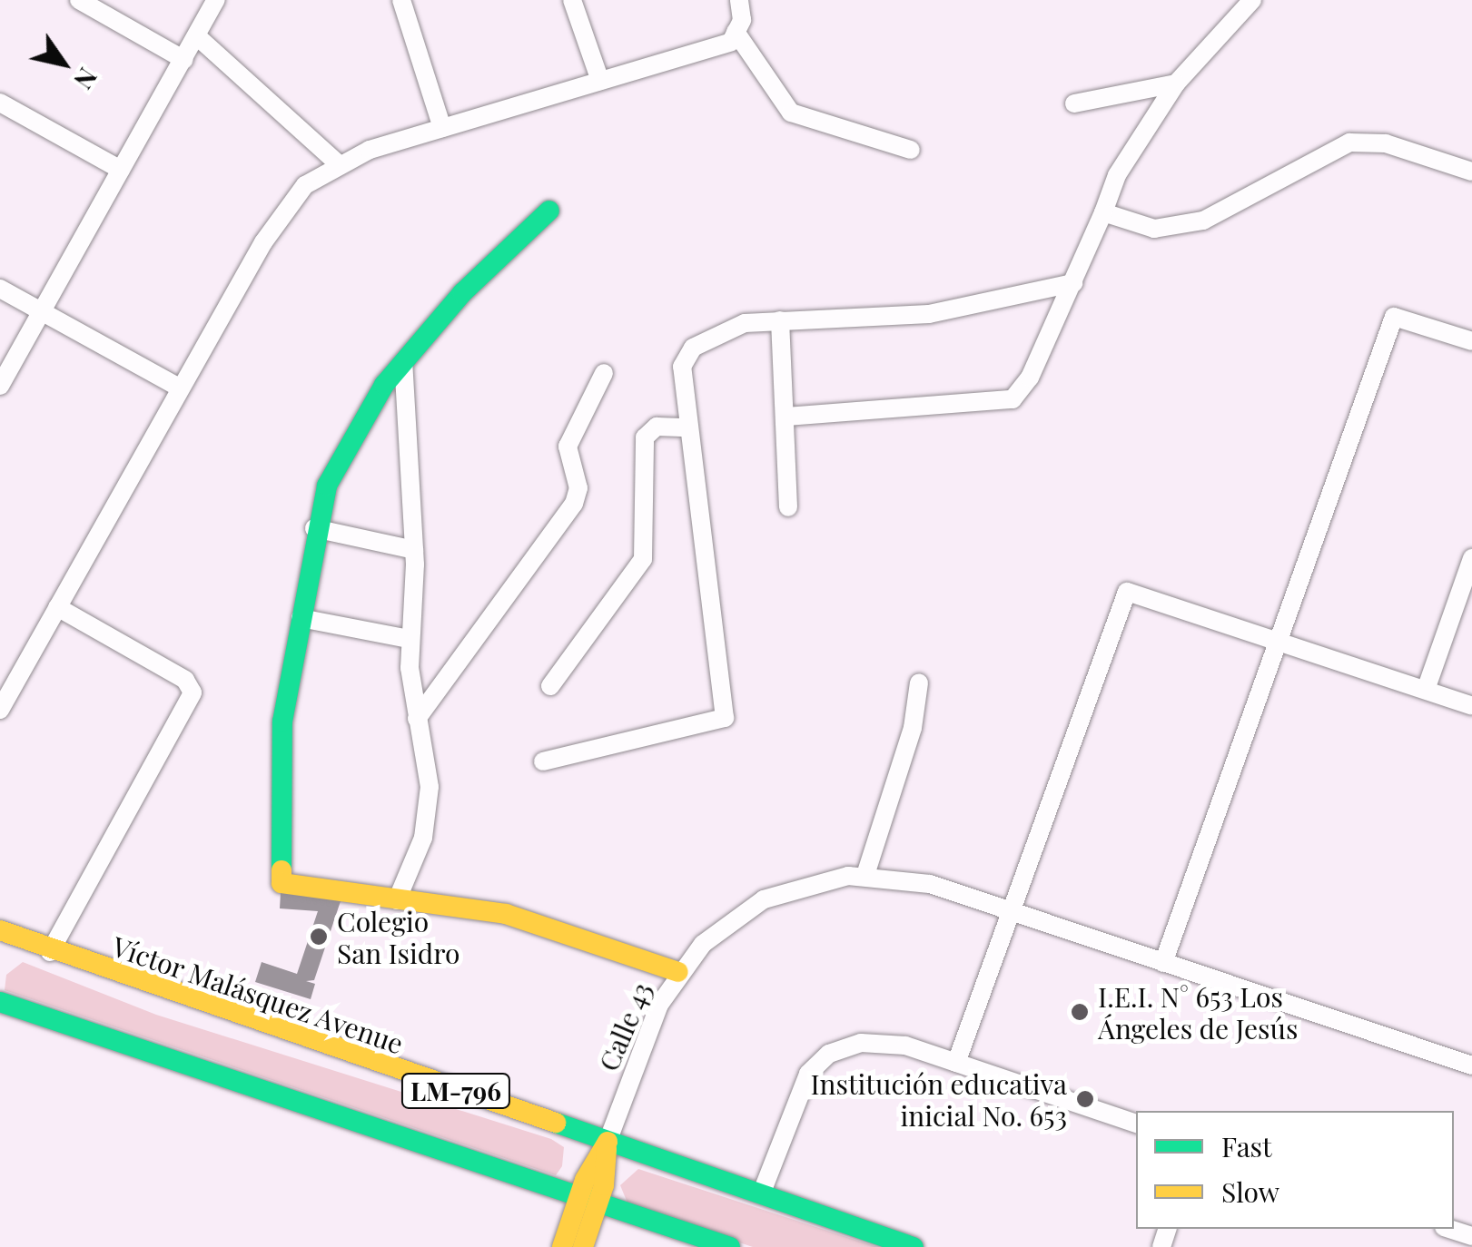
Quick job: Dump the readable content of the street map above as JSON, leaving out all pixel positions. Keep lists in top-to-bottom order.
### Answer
{
  "streets": {
    "main road": ["Víctor Malásquez Avenue", "LM-796"],
    "street": ["Calle 43"]
  },
  "crossings": [
    ["Víctor Malásquez Avenue", "Calle 43"]
  ],
  "places": ["Colegio San Isidro", "I.E.I. N° 653 Los Ángeles de Jesús", "Institución educativa inicial No. 653"],
  "legend": ["Fast", "Slow"],
  "north": "bottom right"
}
